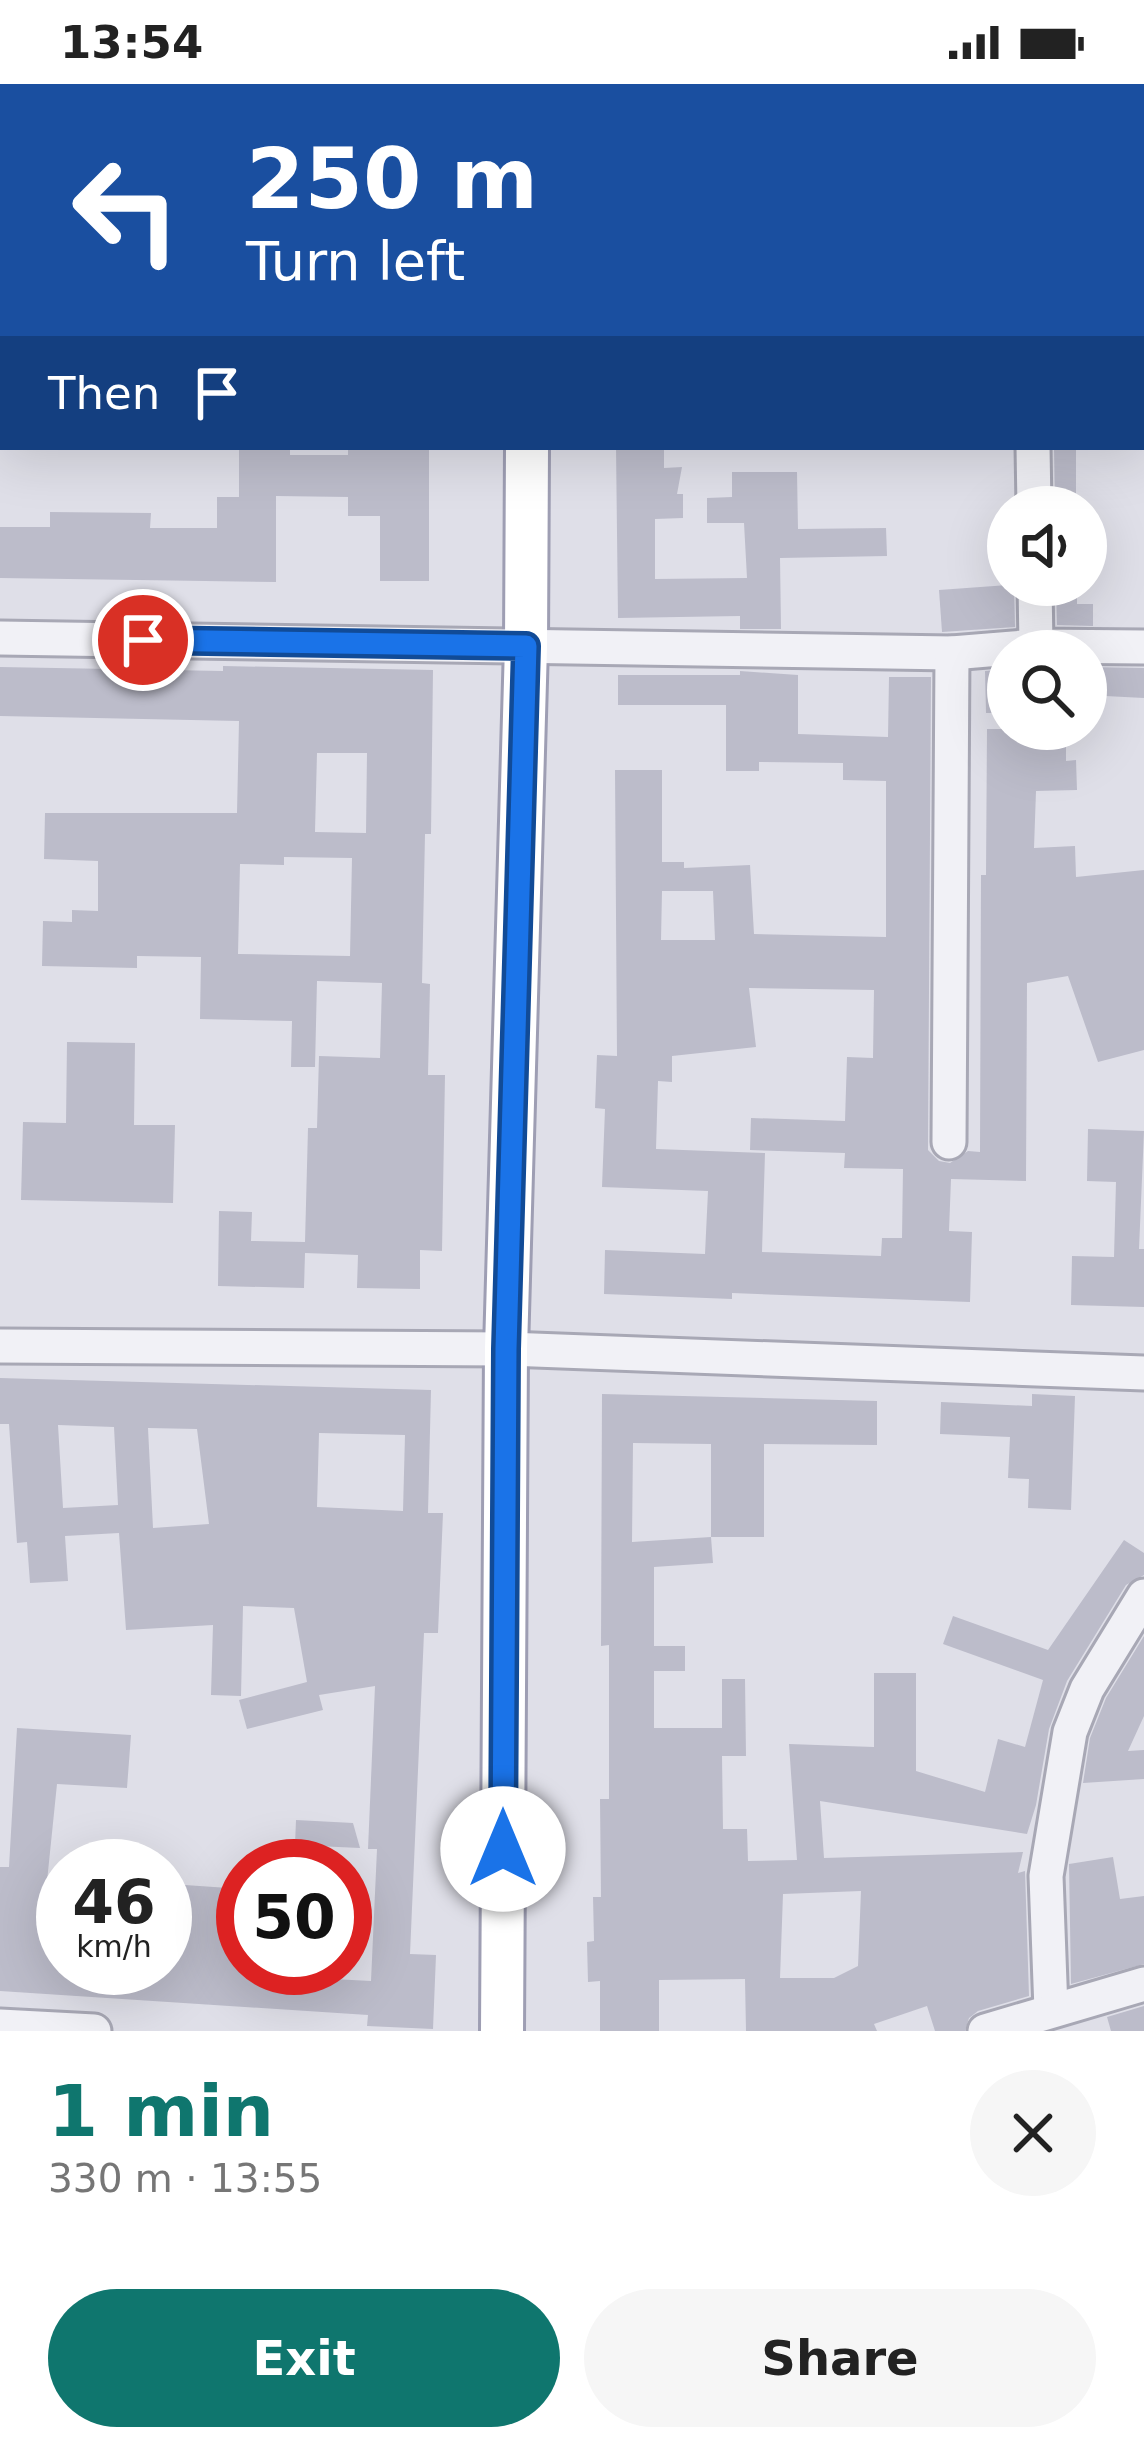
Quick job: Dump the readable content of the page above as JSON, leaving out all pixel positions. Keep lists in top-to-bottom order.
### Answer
{
  "page": {
    "status": "13:54",
    "turn": ["250 m", "Turn left"],
    "then": "Then",
    "speed": "46 km/h",
    "limit": "50",
    "heading": ["1 min", "330 m · 13:55"],
    "buttons": ["Exit", "Share"]
  }
}
